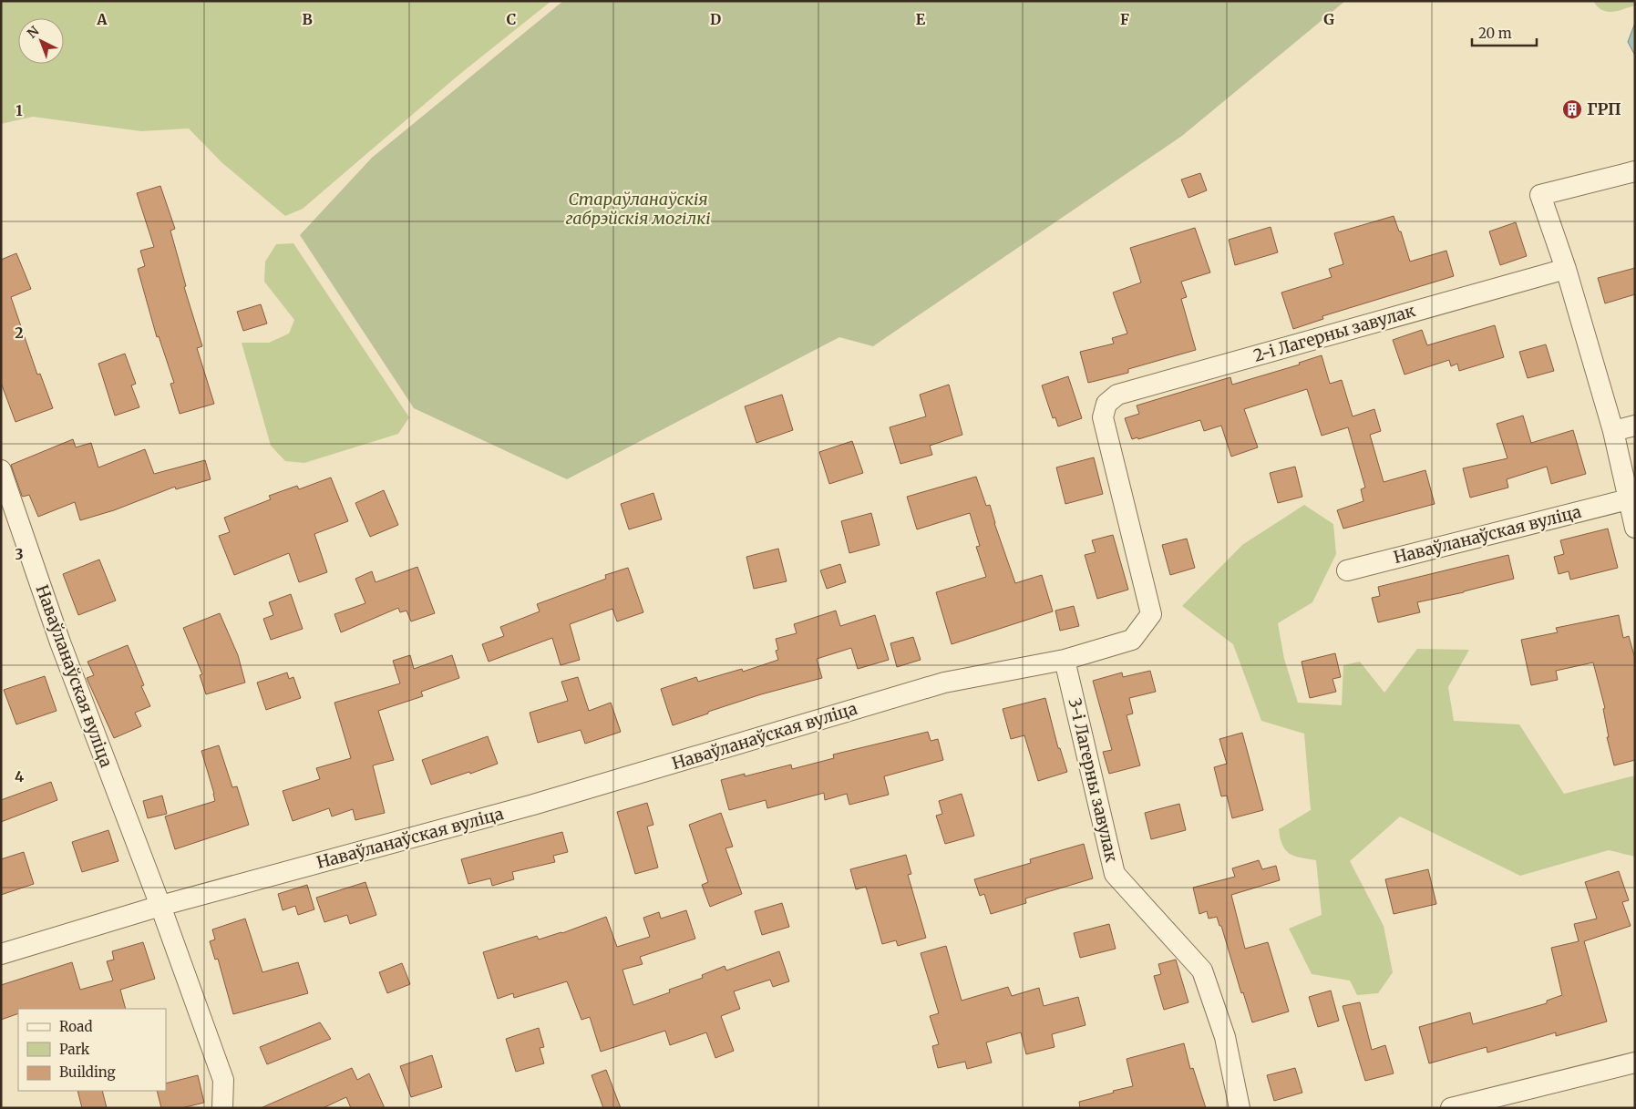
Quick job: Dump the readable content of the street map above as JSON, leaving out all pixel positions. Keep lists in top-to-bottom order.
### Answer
{
  "streets": {
    "street": ["2-і Лагерны завулак", "Наваўланаўская вуліца", "3-і Лагерны завулак"]
  },
  "crossings": [
    ["2-і Лагерны завулак", "Наваўланаўская вуліца"],
    ["Наваўланаўская вуліца", "3-і Лагерны завулак"]
  ],
  "parks": ["Стараўланаўскія габрэйскія могілкі"],
  "places": {
    "building": ["ГРП"]
  },
  "legend": ["Road", "Park", "Building"],
  "scale_bar": "20 m",
  "north": "top left",
  "grid": {
    "columns": [
      "A",
      "B",
      "C",
      "D",
      "E",
      "F",
      "G"
    ],
    "rows": [
      "1",
      "2",
      "3",
      "4"
    ]
  }
}
